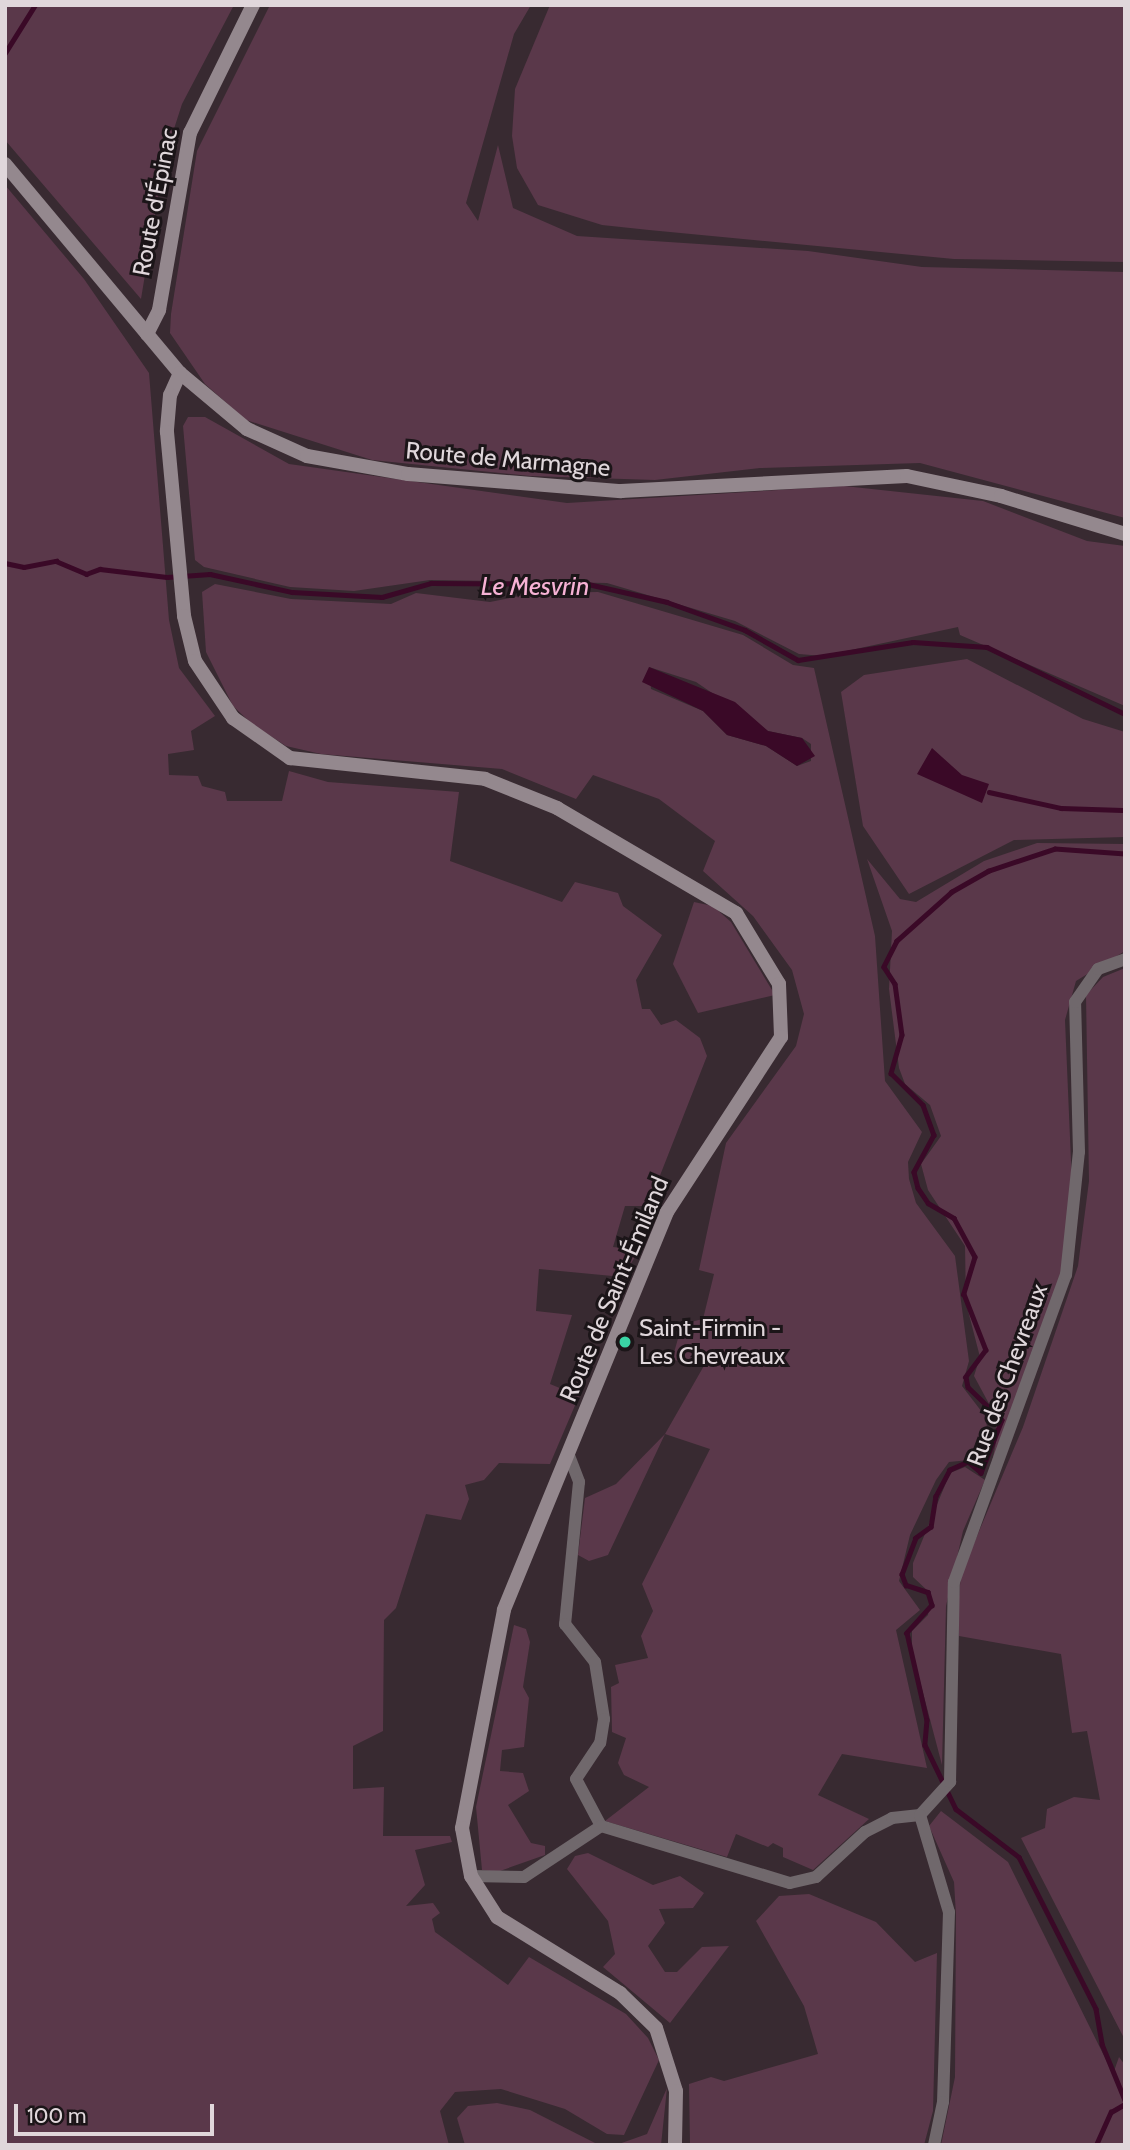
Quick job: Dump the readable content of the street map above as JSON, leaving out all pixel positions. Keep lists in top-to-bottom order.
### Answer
{
  "streets": {
    "main road": ["Route d'Épinac", "Route de Marmagne", "Route de Saint-Émiland"],
    "street": ["Rue des Chevreaux"]
  },
  "crossings": [
    ["Route d'Épinac", "Route de Marmagne"],
    ["Route de Marmagne", "Route de Saint-Émiland"]
  ],
  "water": ["Le Mesvrin"],
  "places": ["Saint-Firmin - Les Chevreaux"],
  "scale_bar": "100 m"
}
